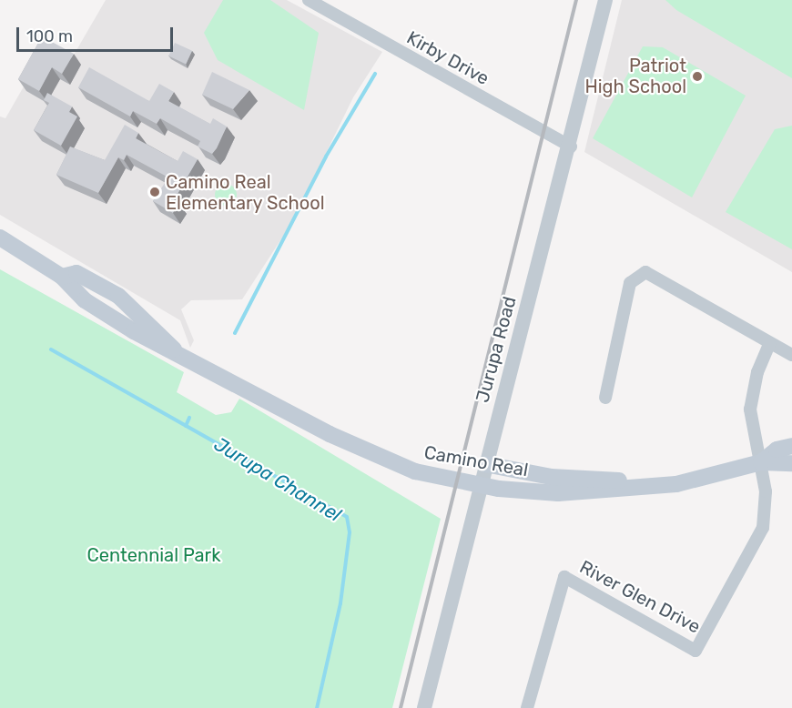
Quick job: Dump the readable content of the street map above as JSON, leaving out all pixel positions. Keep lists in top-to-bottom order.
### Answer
{
  "streets": {
    "main road": ["Camino Real"],
    "street": ["Kirby Drive", "Jurupa Road", "River Glen Drive"]
  },
  "crossings": [
    ["Kirby Drive", "Jurupa Road"],
    ["Jurupa Road", "Camino Real"],
    ["Camino Real", "River Glen Drive"]
  ],
  "water": ["Jurupa Channel"],
  "parks": ["Centennial Park"],
  "places": ["Patriot High School", "Camino Real Elementary School"],
  "scale_bar": "100 m"
}
